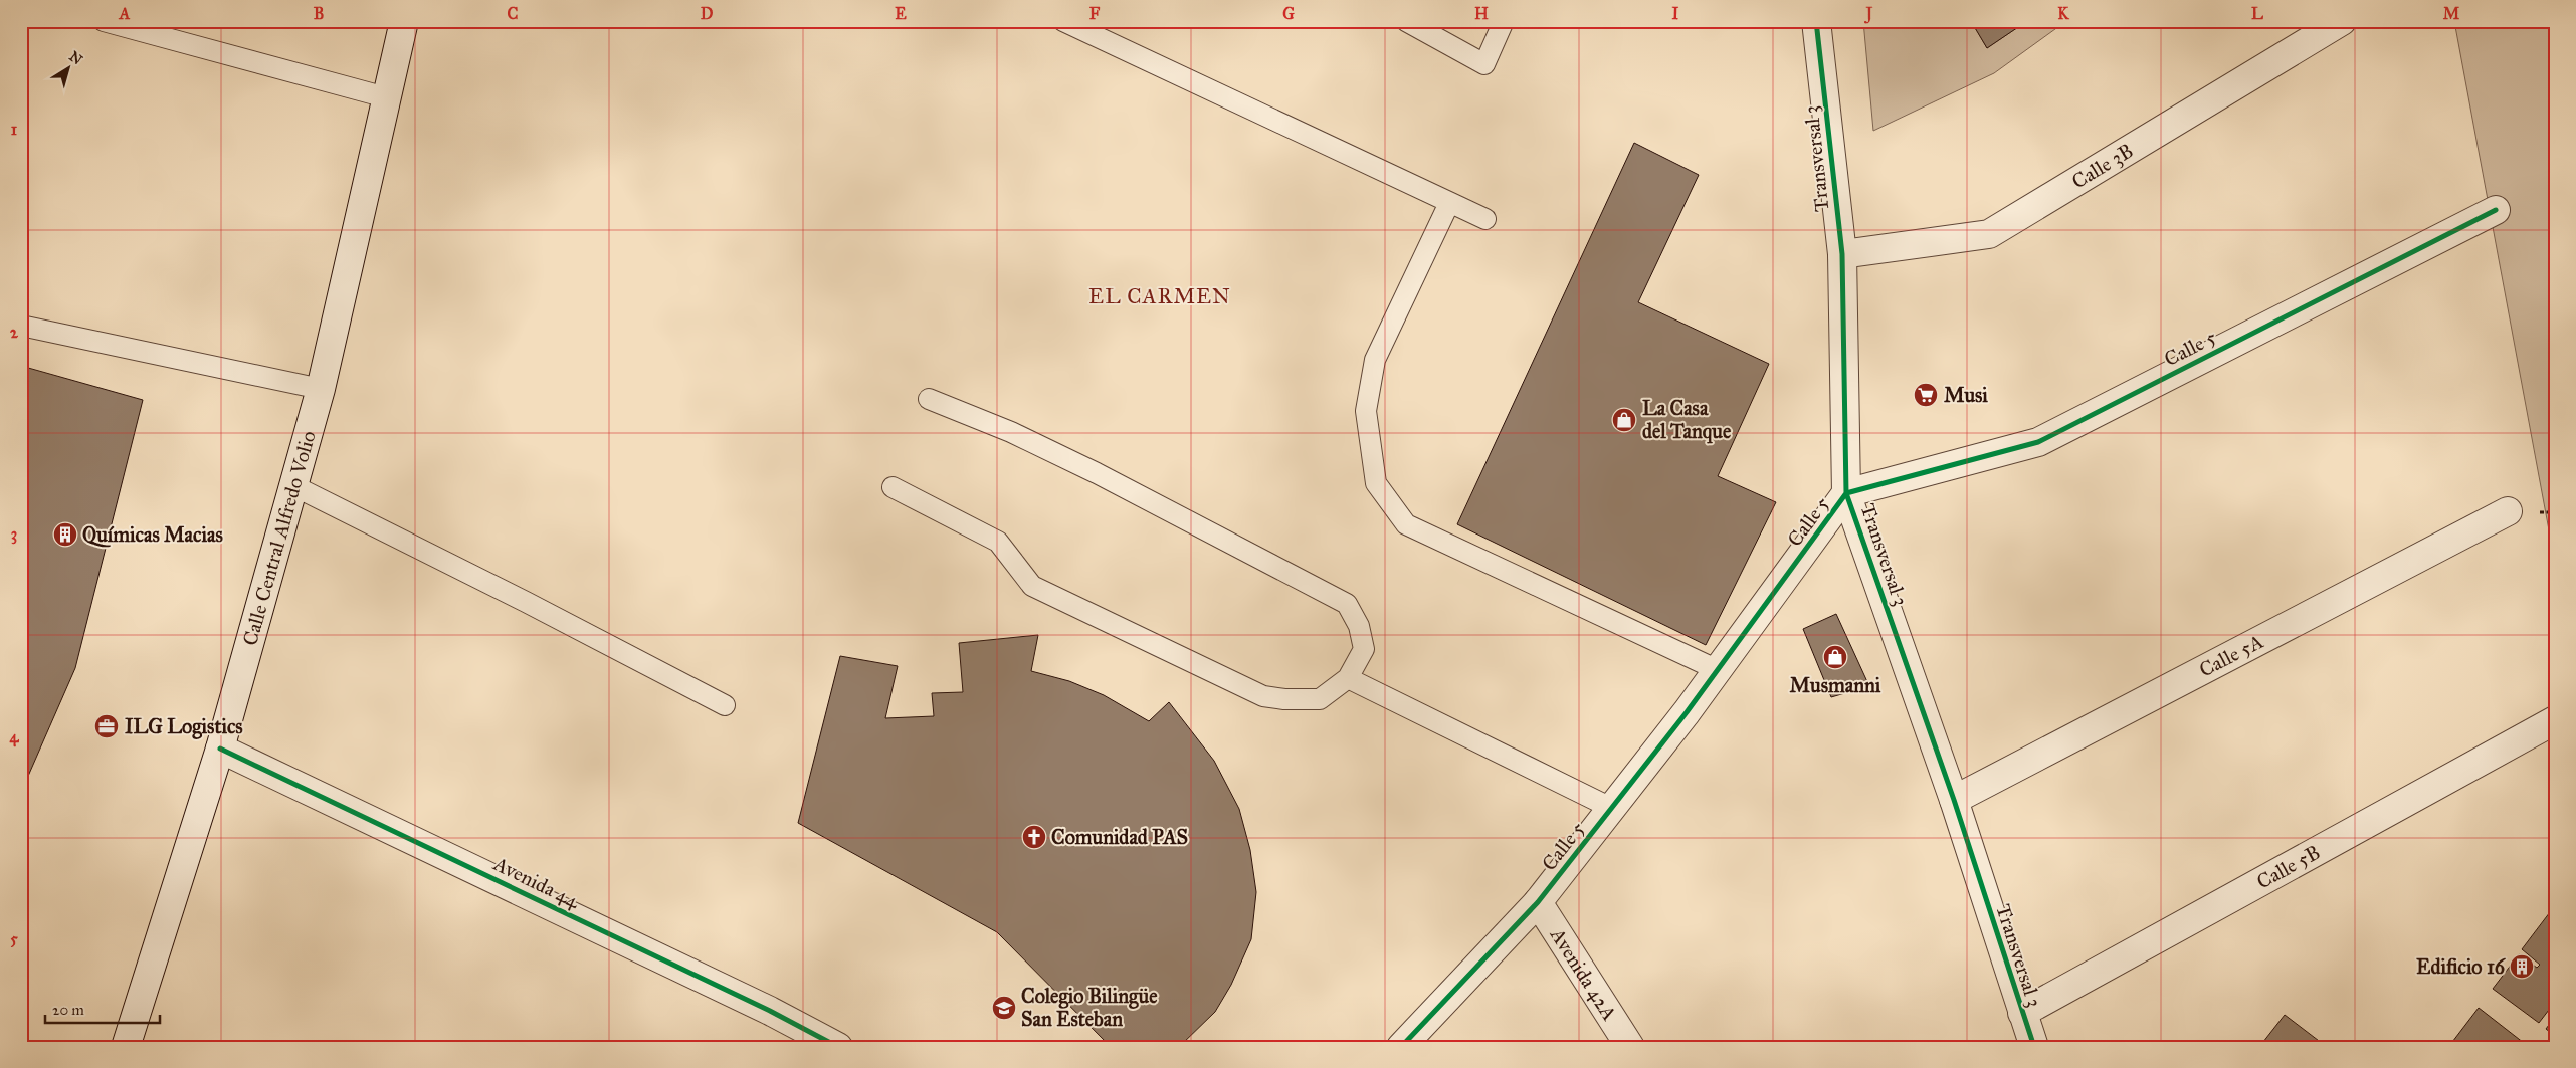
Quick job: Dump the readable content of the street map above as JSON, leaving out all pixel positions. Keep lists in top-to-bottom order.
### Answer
{
  "streets": {
    "street": [
      "Transversal 3",
      "Calle 3B",
      "Calle 5",
      "Calle Central Alfredo Volio",
      "Calle 5A",
      "Calle 5B",
      "Avenida 44",
      "Avenida 42A"
    ]
  },
  "crossings": [
    ["Transversal 3", "Calle 3B"],
    ["Transversal 3", "Calle 5"],
    ["Transversal 3", "Calle 5A"],
    ["Transversal 3", "Calle 5B"],
    ["Calle 5", "Avenida 42A"],
    ["Calle Central Alfredo Volio", "Avenida 44"]
  ],
  "districts": ["EL CARMEN"],
  "places": {
    "supermarket": ["Musi"],
    "shop": ["La Casa del Tanque", "Musmanni"],
    "building": ["Químicas Macias", "Edificio 16"],
    "office": ["ILG Logistics"],
    "church": ["Comunidad PAS"],
    "school or university": ["Colegio Bilingüe San Esteban"]
  },
  "scale_bar": "20 m",
  "north": "top right",
  "grid": {
    "columns": [
      "A",
      "B",
      "C",
      "D",
      "E",
      "F",
      "G",
      "H",
      "I",
      "J",
      "K",
      "L",
      "M"
    ],
    "rows": [
      "1",
      "2",
      "3",
      "4",
      "5"
    ]
  }
}
